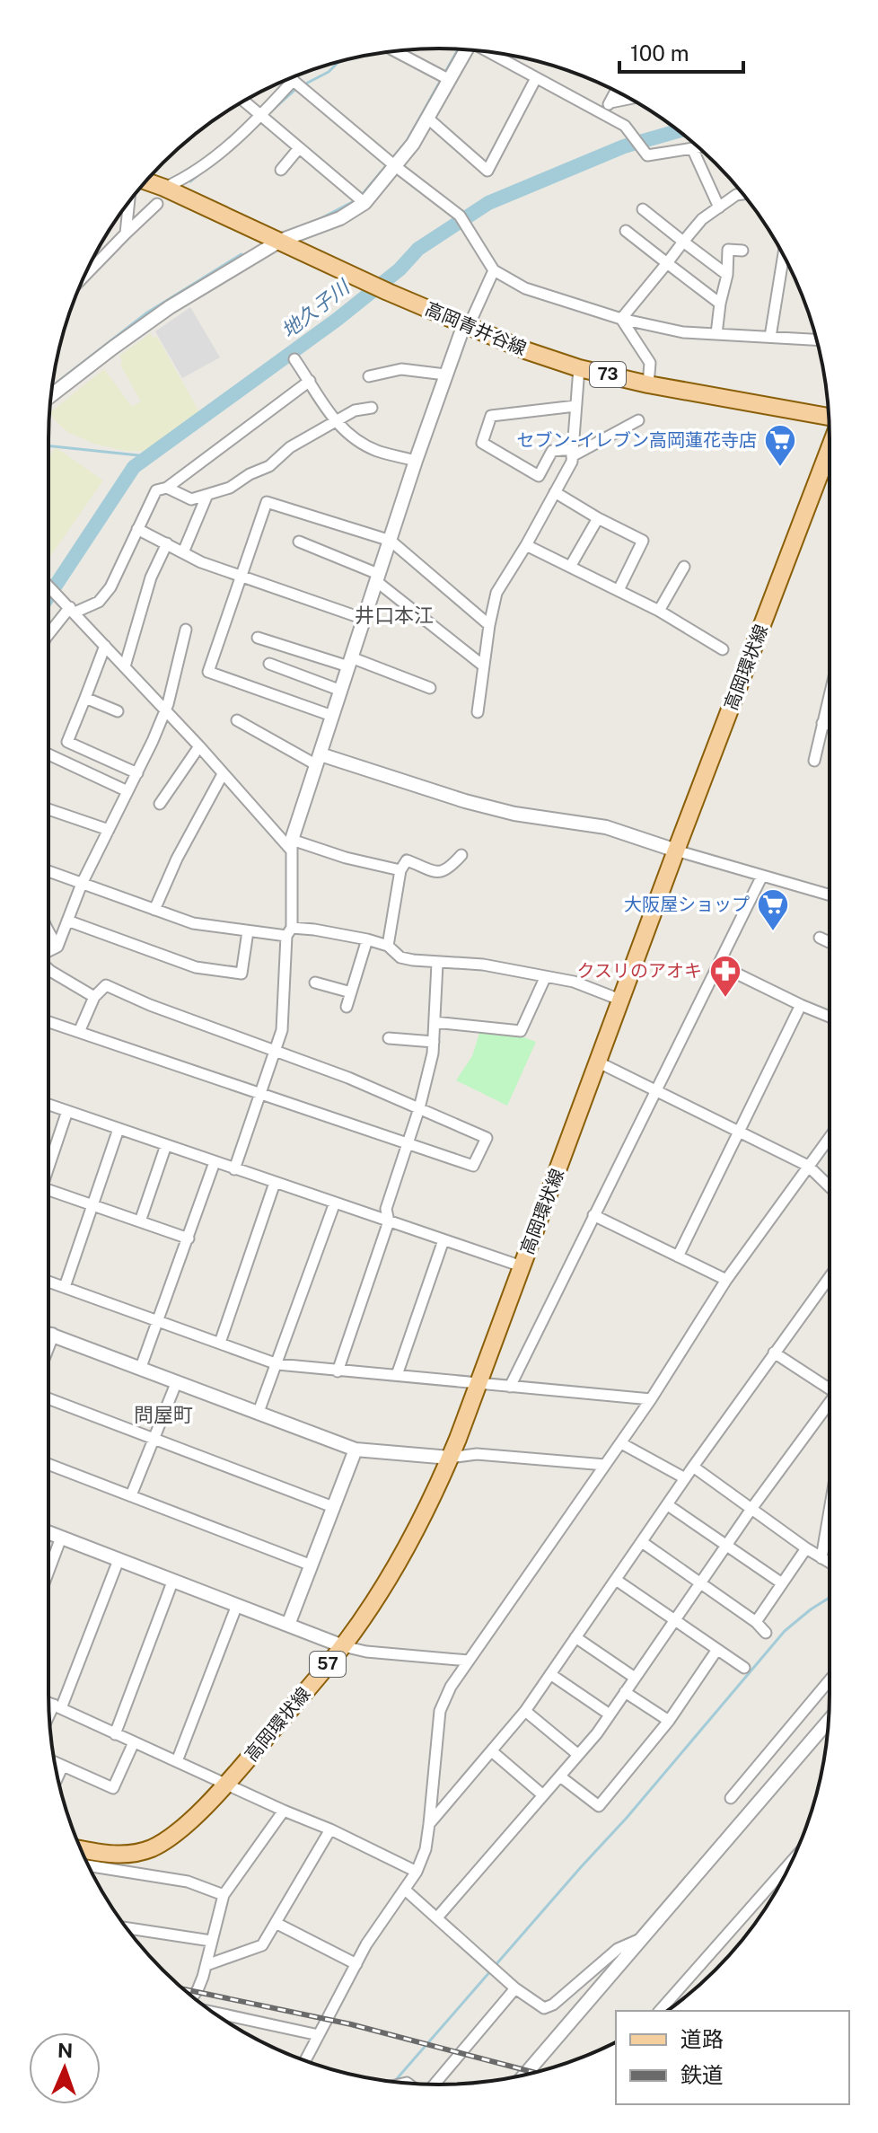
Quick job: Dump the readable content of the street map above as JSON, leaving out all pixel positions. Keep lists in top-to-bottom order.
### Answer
{
  "streets": {
    "main road": [
      "高岡青井谷線",
      "73",
      "高岡環状線",
      "57"
    ]
  },
  "districts": ["井口本江", "問屋町"],
  "water": ["地久子川"],
  "places": {
    "supermarket": ["セブン-イレブン高岡蓮花寺店", "大阪屋ショップ"],
    "pharmacy": ["クスリのアオキ"]
  },
  "legend": ["道路", "鉄道"],
  "scale_bar": "100 m",
  "north": "top"
}
